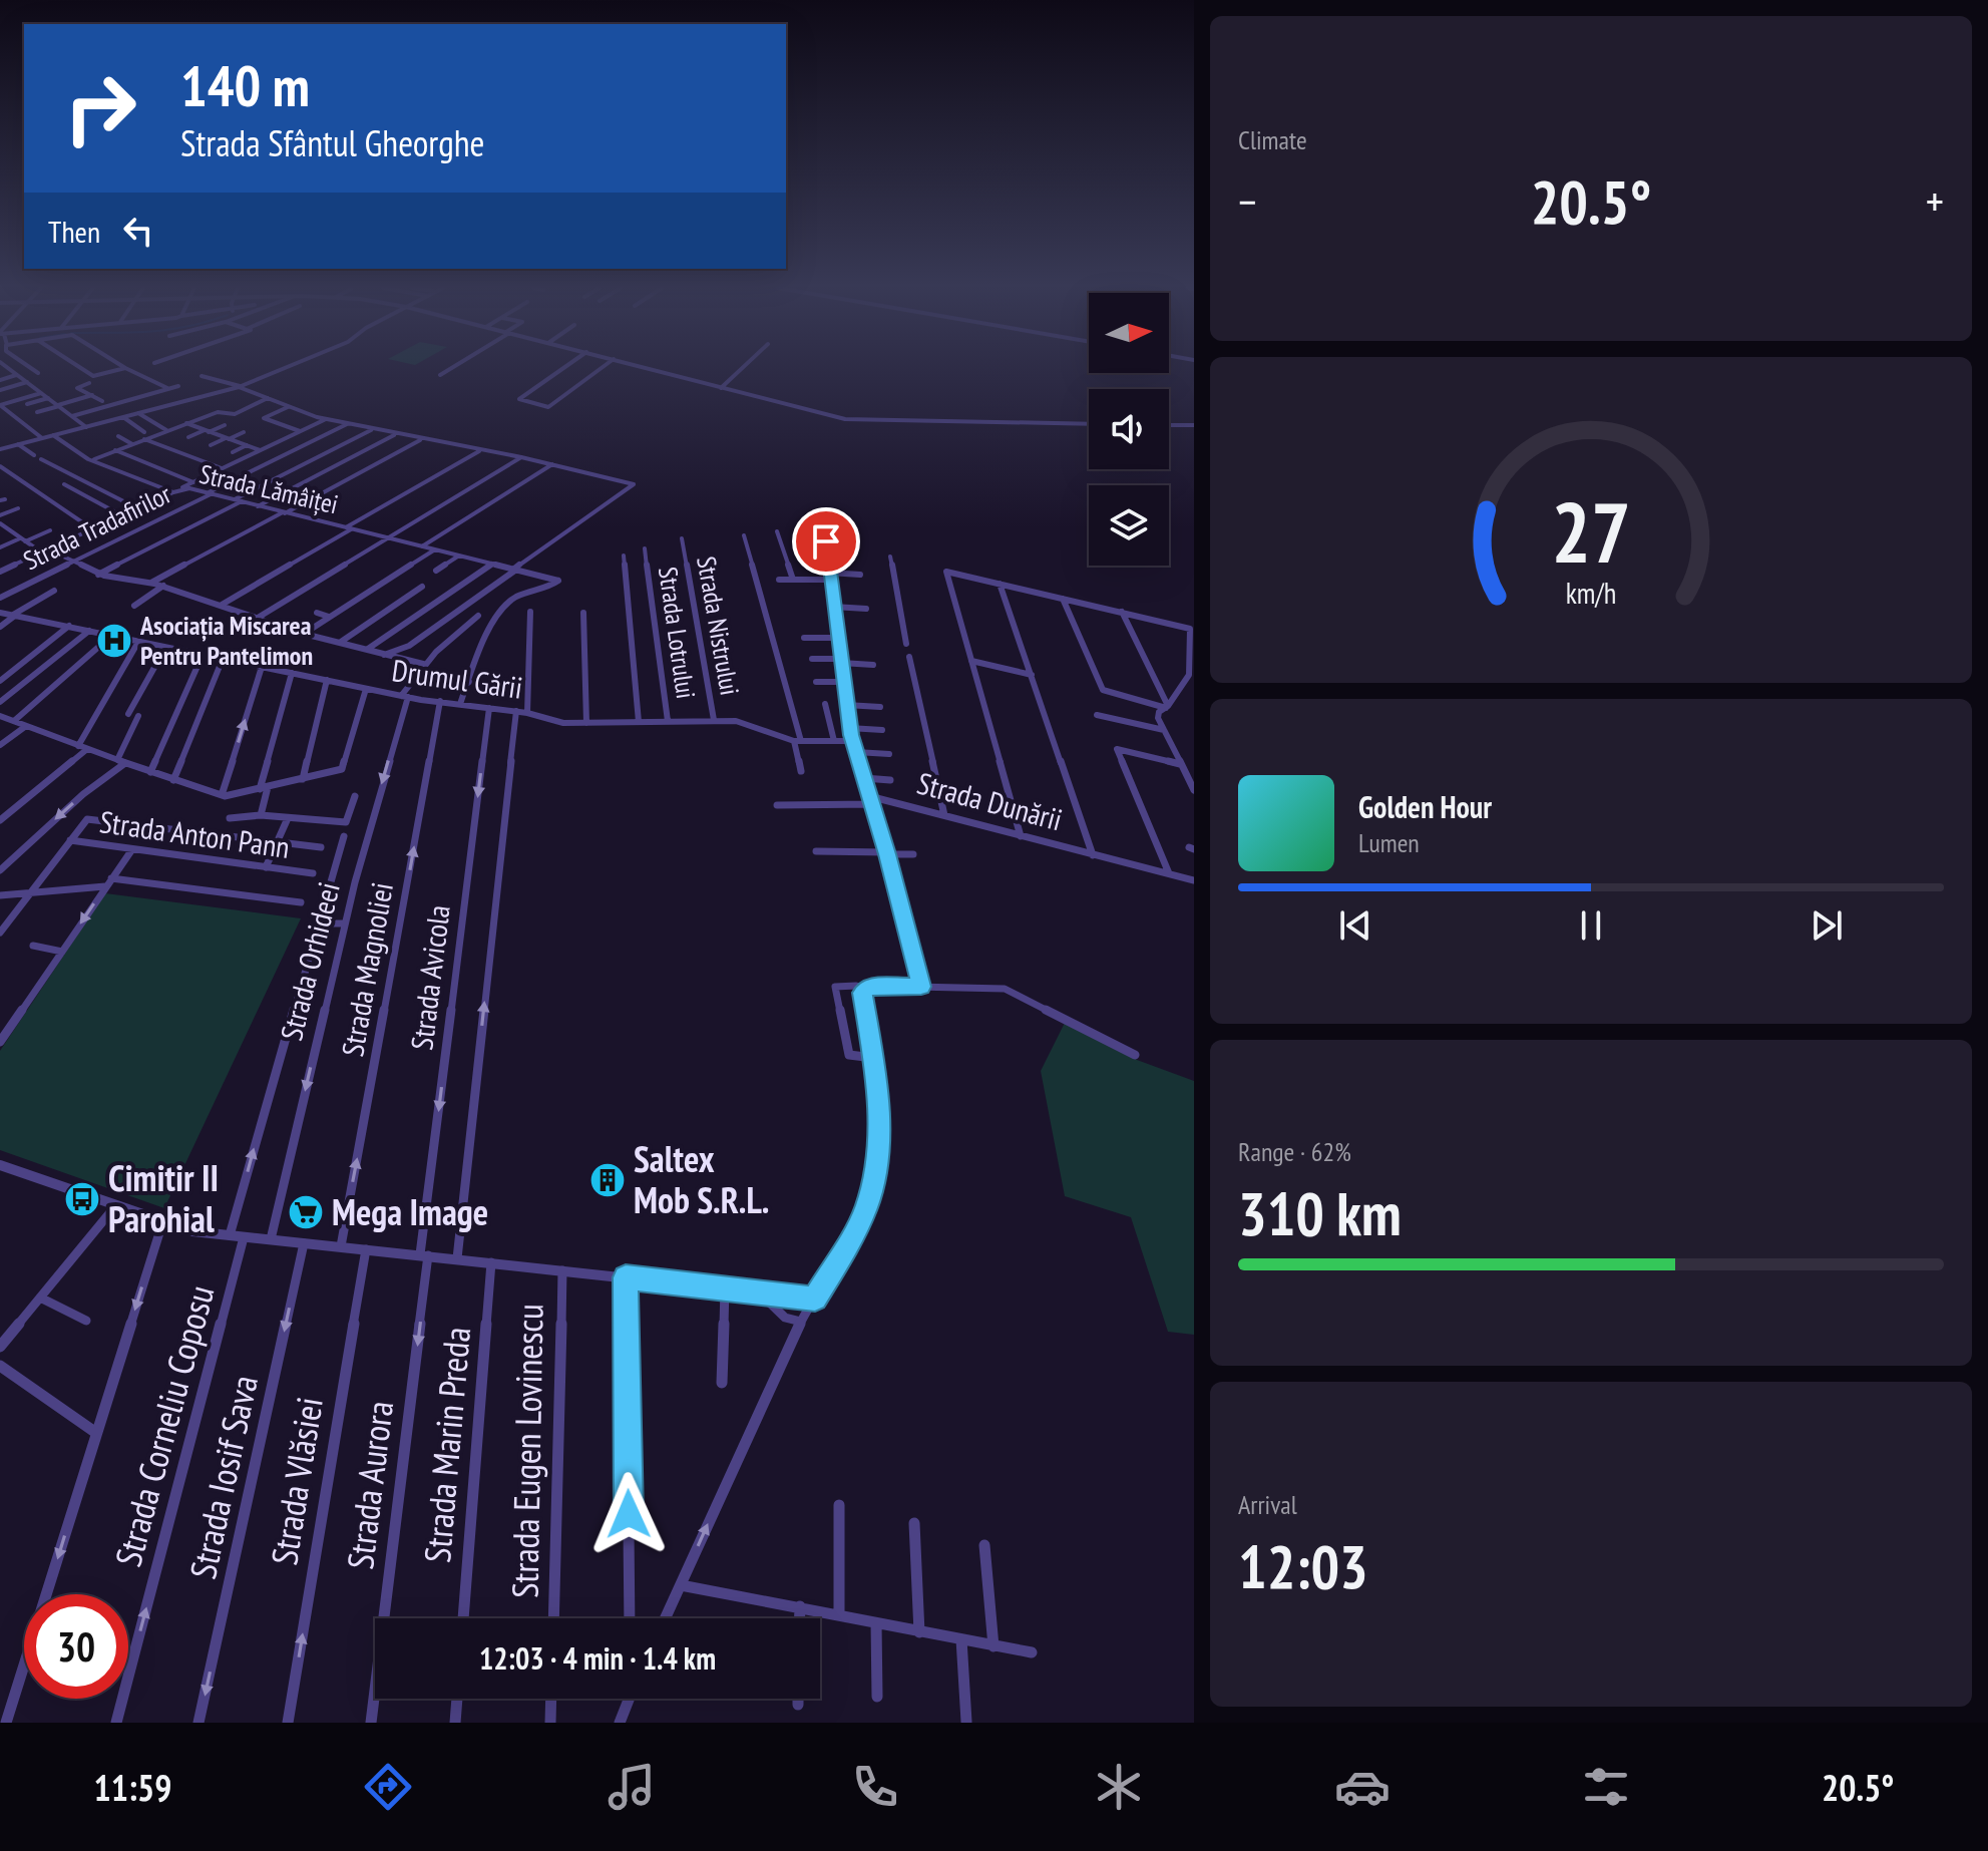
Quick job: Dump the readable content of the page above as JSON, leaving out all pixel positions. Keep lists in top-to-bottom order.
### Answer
{
  "streets": {
    "street": [
      "Strada Lămâiței",
      "Strada Tradafirilor",
      "Strada Nistrului",
      "Strada Lotrului",
      "Drumul Gării",
      "Strada Dunării",
      "Strada Anton Pann",
      "Strada Orhideei",
      "Strada Magnoliei",
      "Strada Avicola",
      "Strada Corneliu Coposu",
      "Strada Marin Preda",
      "Strada Eugen Lovinescu",
      "Strada Iosif Sava",
      "Strada Vlăsiei",
      "Strada Aurora"
    ]
  },
  "crossings": [
    ["Strada Lămâiței", "Strada Tradafirilor"],
    ["Strada Nistrului", "Drumul Gării"],
    ["Strada Lotrului", "Drumul Gării"],
    ["Drumul Gării", "Strada Orhideei"],
    ["Drumul Gării", "Strada Magnoliei"],
    ["Drumul Gării", "Strada Avicola"],
    ["Strada Avicola", "Strada Aurora"]
  ],
  "one_way": [
    "Strada Magnoliei",
    "Strada Corneliu Coposu",
    "Strada Iosif Sava",
    "Strada Vlăsiei",
    "Strada Aurora"
  ],
  "places": {
    "hospital": ["Asociația Miscarea Pentru Pantelimon"],
    "building": ["Saltex Mob S.R.L."],
    "bus stop": ["Cimitir II Parohial"],
    "supermarket": ["Mega Image"]
  },
  "north": "right",
  "page": {
    "tile": [
      "Climate",
      ["Range · 62%", "310 km"],
      ["Arrival", "12:03"]
    ],
    "turn": ["140 m", "Strada Sfântul Gheorghe"],
    "heat": ["−", "20.5°", "+"],
    "then": "Then",
    "song": ["Golden Hour", "Lumen"],
    "limit": "30",
    "trip": "12:03 · 4 min · 1.4 km",
    "tabs": ["11:59", "20.5°"],
    "gauge": ["27", "km/h"]
  }
}
